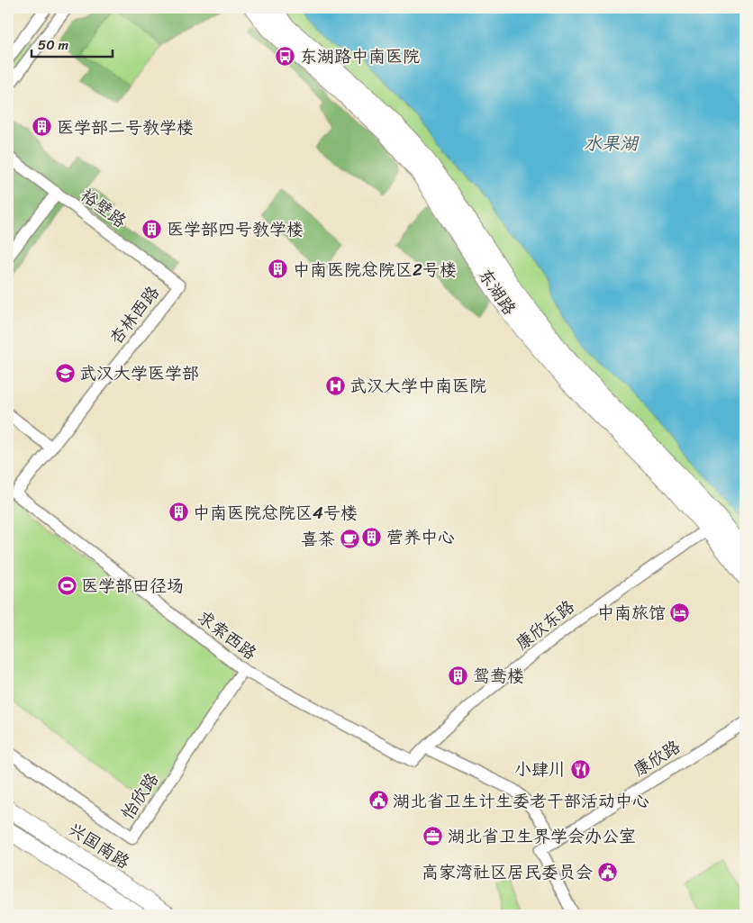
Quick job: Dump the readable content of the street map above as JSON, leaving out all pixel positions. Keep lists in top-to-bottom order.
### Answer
{
  "streets": {
    "main road": ["东湖路", "兴国南路"],
    "street": [
      "裕壁路",
      "杏林西路",
      "康欣东路",
      "求索西路",
      "康欣路",
      "怡欣路"
    ]
  },
  "crossings": [
    ["裕壁路", "杏林西路"],
    ["东湖路", "康欣东路"],
    ["杏林西路", "求索西路"],
    ["康欣东路", "求索西路"],
    ["求索西路", "怡欣路"]
  ],
  "water": ["水果湖"],
  "places": {
    "bus stop": ["东湖路中南医院"],
    "building": [
      "医学部二号教学楼",
      "医学部四号教学楼",
      "中南医院总院区2号楼",
      "中南医院总院区4号楼",
      "营养中心",
      "鸳鸯楼"
    ],
    "school or university": ["武汉大学医学部"],
    "hospital": ["武汉大学中南医院"],
    "cafe": ["喜茶"],
    "sports": ["医学部田径场"],
    "hotel": ["中南旅馆"],
    "restaurant": ["小肆川"],
    "public building": ["湖北省卫生计生委老干部活动中心", "高家湾社区居民委员会"],
    "office": ["湖北省卫生界学会办公室"]
  },
  "scale_bar": "50 m"
}
